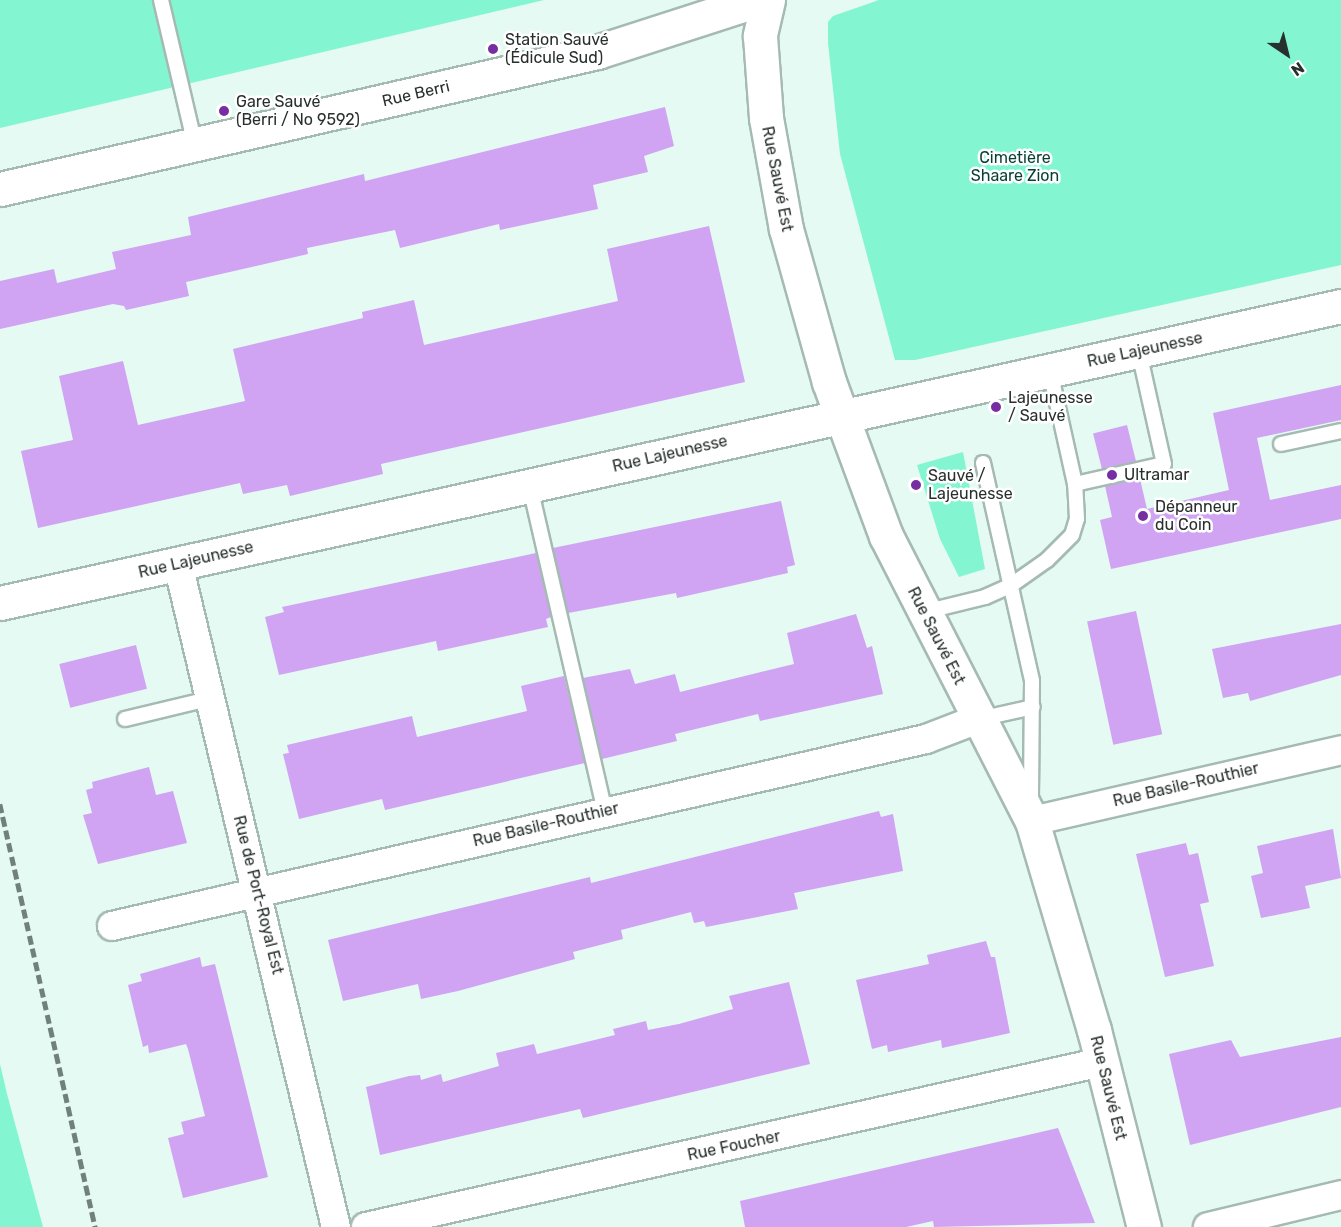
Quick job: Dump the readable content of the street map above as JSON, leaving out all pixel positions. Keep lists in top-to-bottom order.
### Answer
{
  "streets": {
    "main road": ["Rue Berri", "Rue Sauvé Est", "Rue Lajeunesse"],
    "street": ["Rue Basile-Routhier", "Rue de Port-Royal Est", "Rue Foucher"]
  },
  "crossings": [
    ["Rue Berri", "Rue Sauvé Est"],
    ["Rue Sauvé Est", "Rue Lajeunesse"],
    ["Rue Sauvé Est", "Rue Basile-Routhier"],
    ["Rue Sauvé Est", "Rue Foucher"],
    ["Rue Lajeunesse", "Rue de Port-Royal Est"],
    ["Rue Basile-Routhier", "Rue de Port-Royal Est"]
  ],
  "parks": ["Cimetière Shaare Zion"],
  "places": [
    "Station Sauvé (Édicule Sud)",
    "Gare Sauvé (Berri / No 9592)",
    "Lajeunesse / Sauvé",
    "Ultramar",
    "Sauvé / Lajeunesse",
    "Dépanneur du Coin"
  ],
  "north": "bottom right"
}
